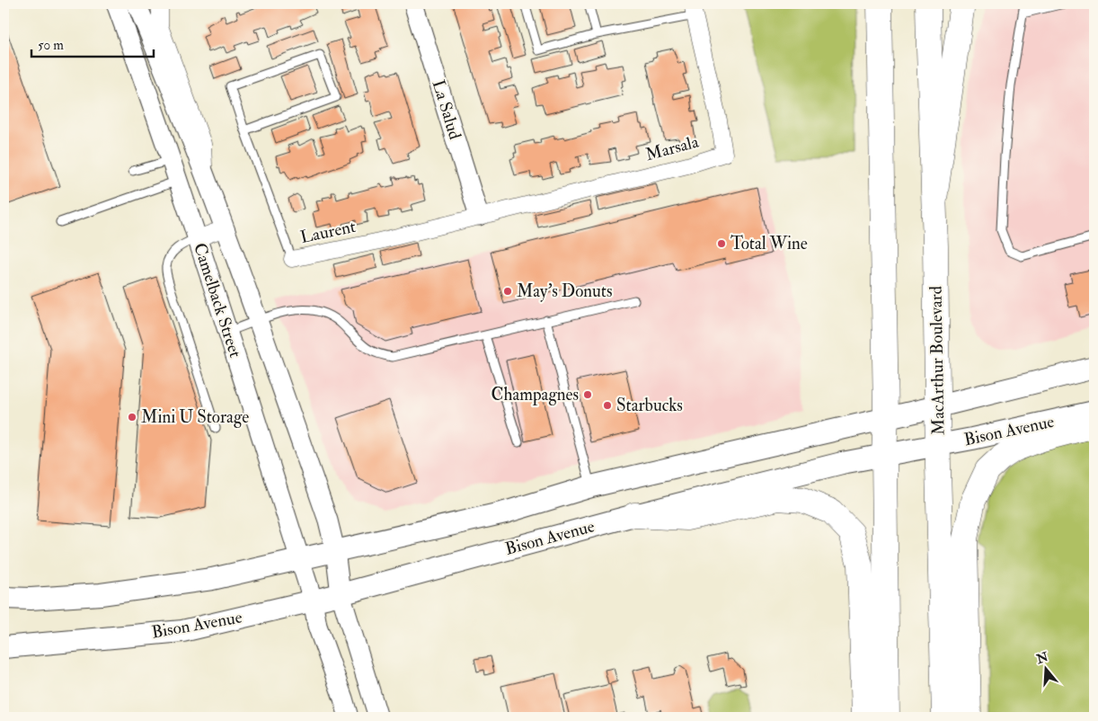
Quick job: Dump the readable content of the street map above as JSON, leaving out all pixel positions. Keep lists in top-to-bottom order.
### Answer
{
  "streets": {
    "main road": ["MacArthur Boulevard", "Bison Avenue"],
    "street": [
      "La Salud",
      "Marsala",
      "Laurent",
      "Camelback Street"
    ]
  },
  "crossings": [
    ["La Salud", "Marsala"],
    ["La Salud", "Laurent"],
    ["Marsala", "Laurent"],
    ["Camelback Street", "Bison Avenue"],
    ["MacArthur Boulevard", "Bison Avenue"]
  ],
  "places": [
    "Total Wine",
    "May’s Donuts",
    "Champagnes",
    "Starbucks",
    "Mini U Storage"
  ],
  "scale_bar": "50 m",
  "north": "top"
}
